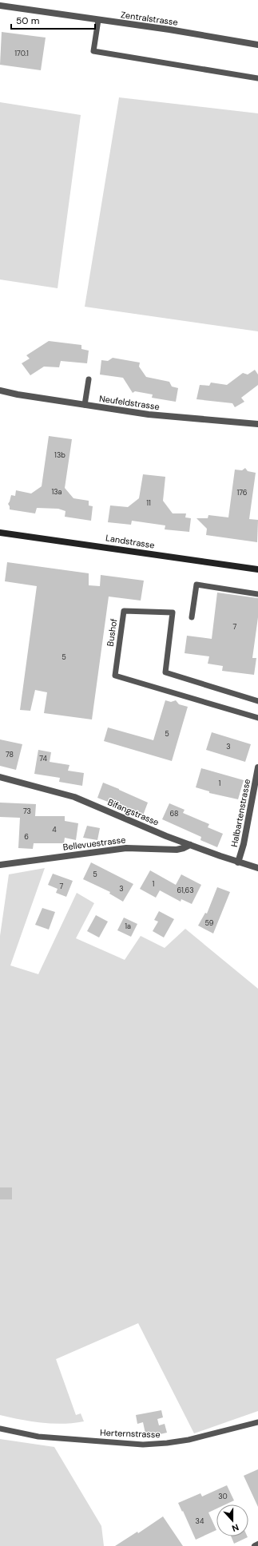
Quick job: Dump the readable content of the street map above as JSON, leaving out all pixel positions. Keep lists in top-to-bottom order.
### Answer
{
  "streets": {
    "main road": ["Landstrasse"],
    "street": [
      "Zentralstrasse",
      "Neufeldstrasse",
      "Bifangstrasse",
      "Halbartenstrasse",
      "Bellevuestrasse"
    ],
    "lane": ["Bushof", "Herternstrasse"]
  },
  "crossings": [
    ["Bifangstrasse", "Halbartenstrasse"],
    ["Bifangstrasse", "Bellevuestrasse"]
  ],
  "house_numbers": [
    "170.1",
    "13b",
    "13a",
    "176",
    "11",
    "7",
    "5",
    "5",
    "3",
    "78",
    "74",
    "1",
    "73",
    "68",
    "4",
    "6",
    "5",
    "1",
    "7",
    "3",
    "61,63",
    "59",
    "1a",
    "30",
    "34"
  ],
  "scale_bar": "50 m",
  "north": "bottom"
}
